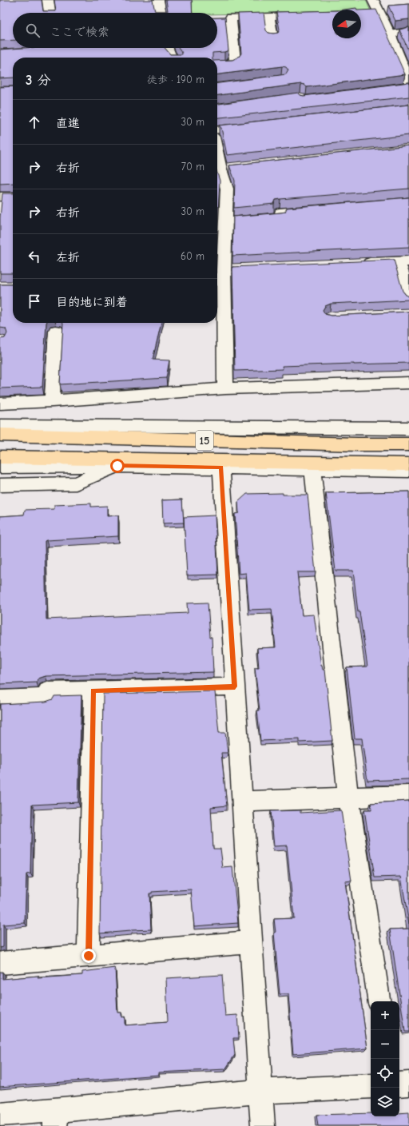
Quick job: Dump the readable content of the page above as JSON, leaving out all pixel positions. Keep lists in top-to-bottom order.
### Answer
{
  "streets": {
    "highway": ["15"]
  },
  "north": "left",
  "page": {
    "search": "ここで検索",
    "heading": ["3 分", "徒歩 · 190 m"],
    "list": [
      ["直進", "30 m"],
      ["右折", "70 m"],
      ["右折", "30 m"],
      ["左折", "60 m"],
      "目的地に到着"
    ],
    "map_buttons": ["+", "−"]
  }
}
